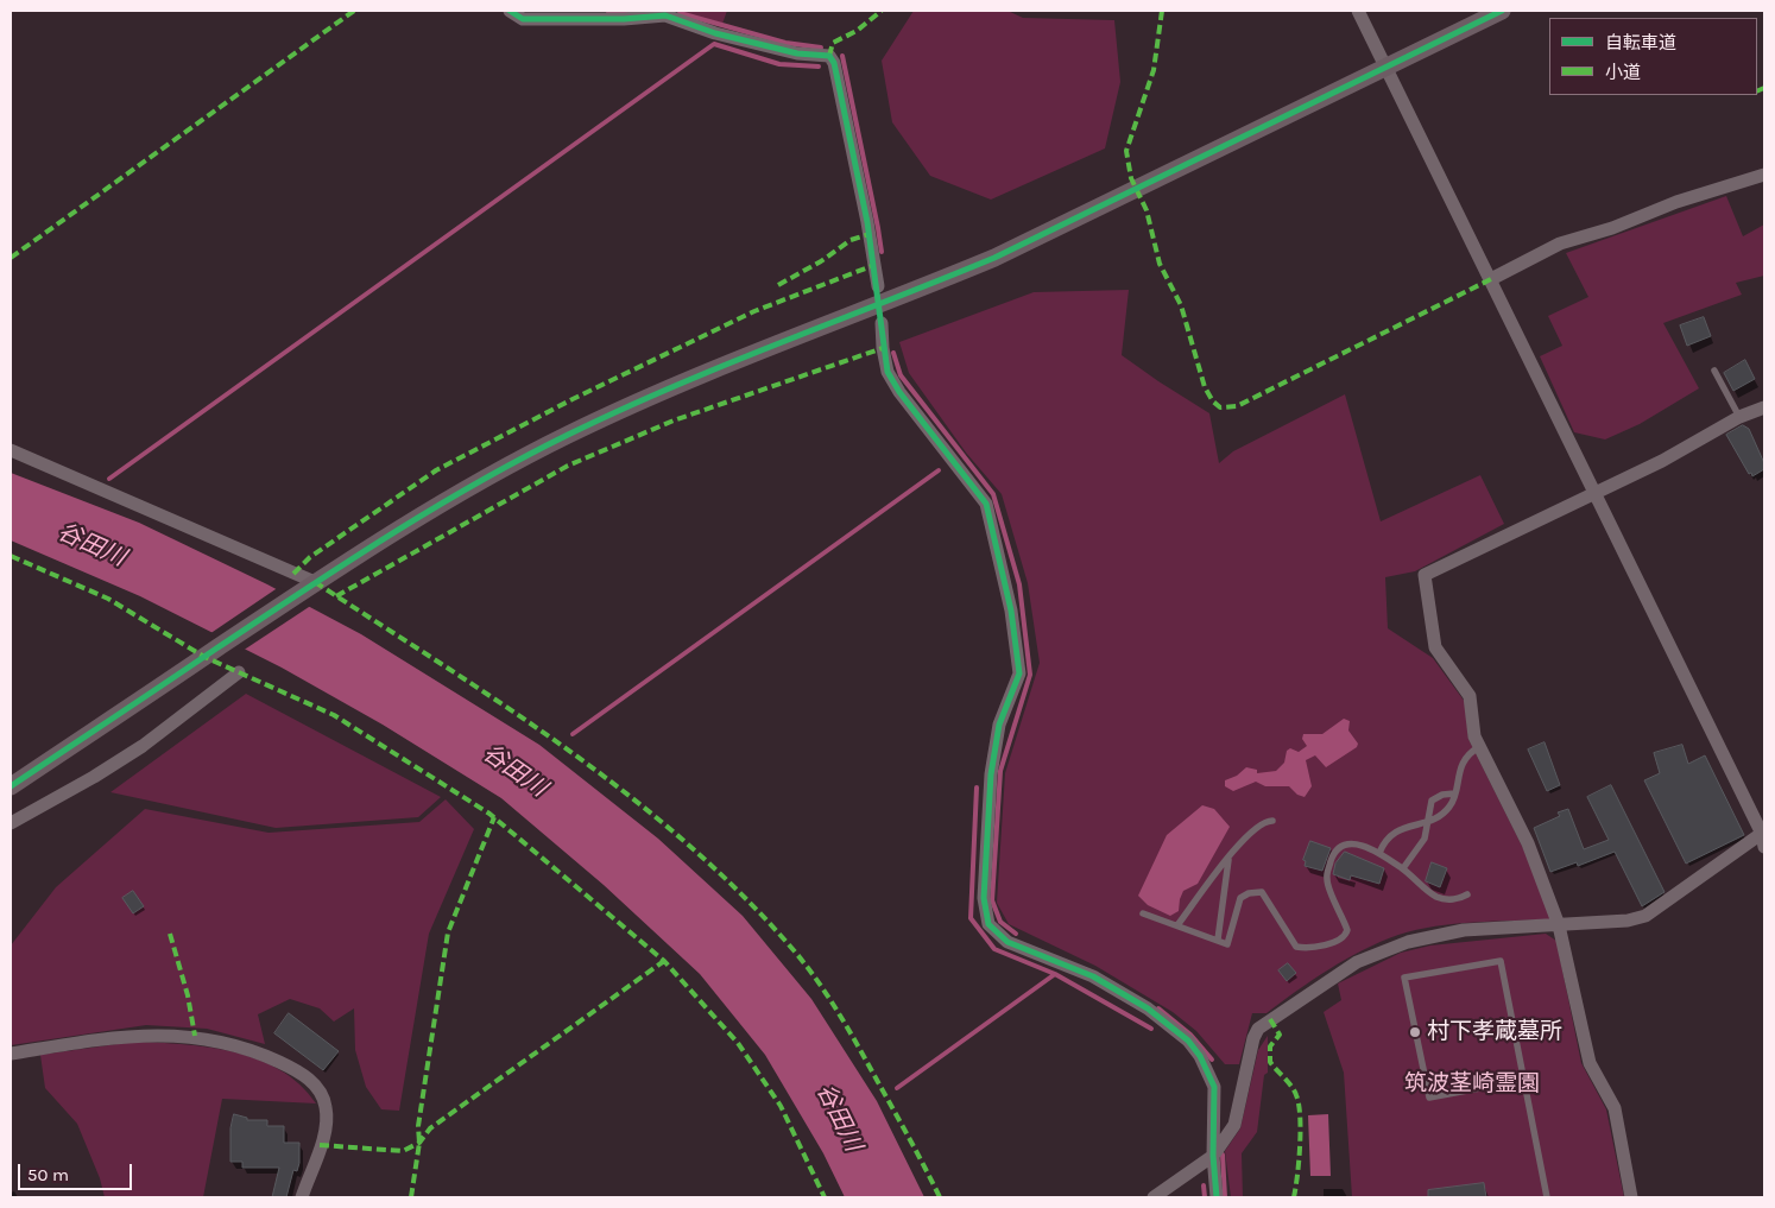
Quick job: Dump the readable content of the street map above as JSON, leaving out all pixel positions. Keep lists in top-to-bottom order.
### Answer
{
  "water": ["谷田川"],
  "parks": ["筑波茎崎霊園"],
  "places": ["村下孝蔵墓所"],
  "legend": ["自転車道", "小道"],
  "scale_bar": "50 m"
}
